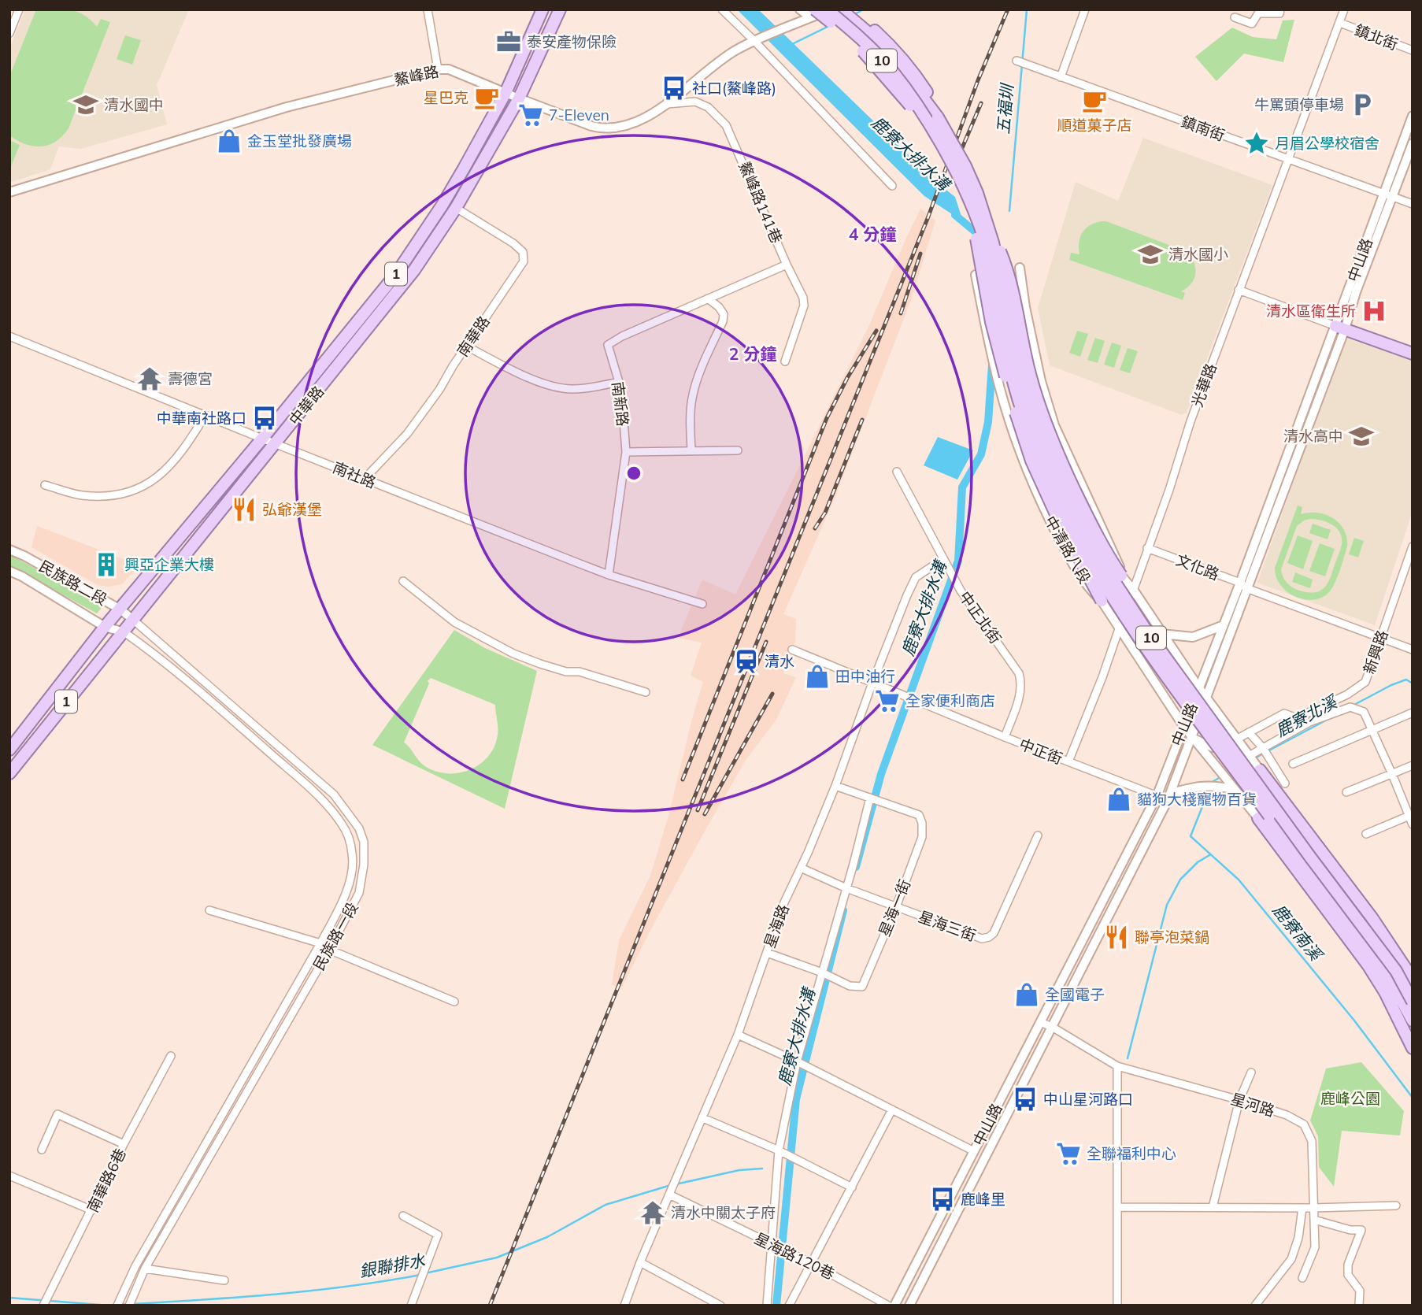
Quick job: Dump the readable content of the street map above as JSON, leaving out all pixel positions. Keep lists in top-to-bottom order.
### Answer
{
  "streets": {
    "main road": ["10", "1", "中華路"],
    "street": [
      "鎮北街",
      "鰲峰路",
      "鎮南街",
      "鰲峰路141巷",
      "中山路",
      "南華路",
      "光華路",
      "南新路",
      "南社路",
      "中清路八段",
      "文化路",
      "民族路二段",
      "中正北街",
      "新興路",
      "中正街",
      "星海一街",
      "星海路",
      "星海三街",
      "民族路一段",
      "星河路",
      "南華路6巷",
      "星海路120巷"
    ]
  },
  "crossings": [
    ["鎮北街", "光華路"],
    ["10", "鰲峰路"],
    ["鰲峰路", "鰲峰路141巷"],
    ["鰲峰路", "中華路"],
    ["鎮南街", "中山路"],
    ["鎮南街", "光華路"],
    ["中山路", "中清路八段"],
    ["中山路", "文化路"],
    ["中山路", "中正街"],
    ["中山路", "星河路"],
    ["南華路", "中華路"],
    ["南華路", "南社路"],
    ["光華路", "中清路八段"],
    ["光華路", "文化路"],
    ["光華路", "中正街"],
    ["南新路", "南社路"],
    ["中華路", "南社路"],
    ["中華路", "民族路二段"],
    ["中華路", "民族路一段"],
    ["文化路", "新興路"],
    ["民族路二段", "民族路一段"],
    ["中正北街", "中正街"],
    ["中正北街", "星海路"],
    ["中正街", "星海路"],
    ["星海一街", "星海路"],
    ["星海一街", "星海三街"],
    ["星海路", "星海三街"],
    ["星海路", "星海路120巷"]
  ],
  "water": [
    "五福圳",
    "鹿寮大排水溝",
    "鹿寮北溪",
    "鹿寮南溪",
    "銀聯排水"
  ],
  "parks": ["鹿峰公園"],
  "places": {
    "office": ["泰安產物保險"],
    "bus stop": [
      "社口(鰲峰路)",
      "中華南社路口",
      "中山星河路口",
      "鹿峰里"
    ],
    "cafe": ["星巴克", "順道菓子店"],
    "school or university": ["清水國中", "清水國小", "清水高中"],
    "parking": ["牛罵頭停車場"],
    "supermarket": ["7-Eleven", "全家便利商店", "全聯福利中心"],
    "shop": [
      "金玉堂批發廣場",
      "田中油行",
      "貓狗大棧寵物百貨",
      "全國電子"
    ],
    "place": ["月眉公學校宿舍"],
    "hospital": ["清水區衛生所"],
    "temple": ["壽德宮", "清水中關太子府"],
    "restaurant": ["弘爺漢堡", "聯亭泡菜鍋"],
    "building": ["興亞企業大樓"],
    "station": ["清水"]
  },
  "rings": ["4 分鐘", "2 分鐘"]
}
